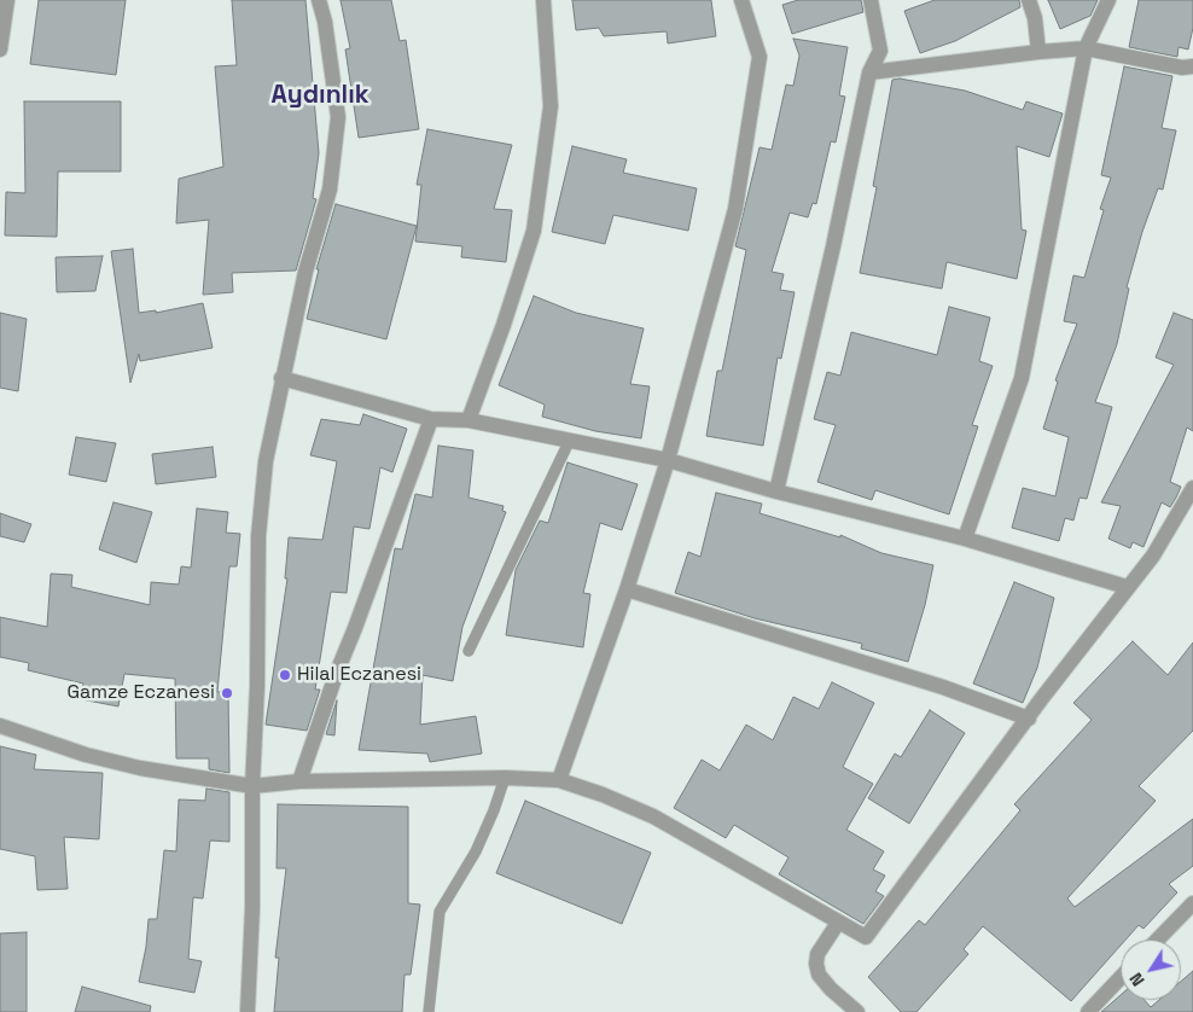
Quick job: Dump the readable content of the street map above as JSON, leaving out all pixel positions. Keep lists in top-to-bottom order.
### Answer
{
  "districts": ["Aydınlık"],
  "places": ["Hilal Eczanesi", "Gamze Eczanesi"],
  "north": "bottom left"
}
